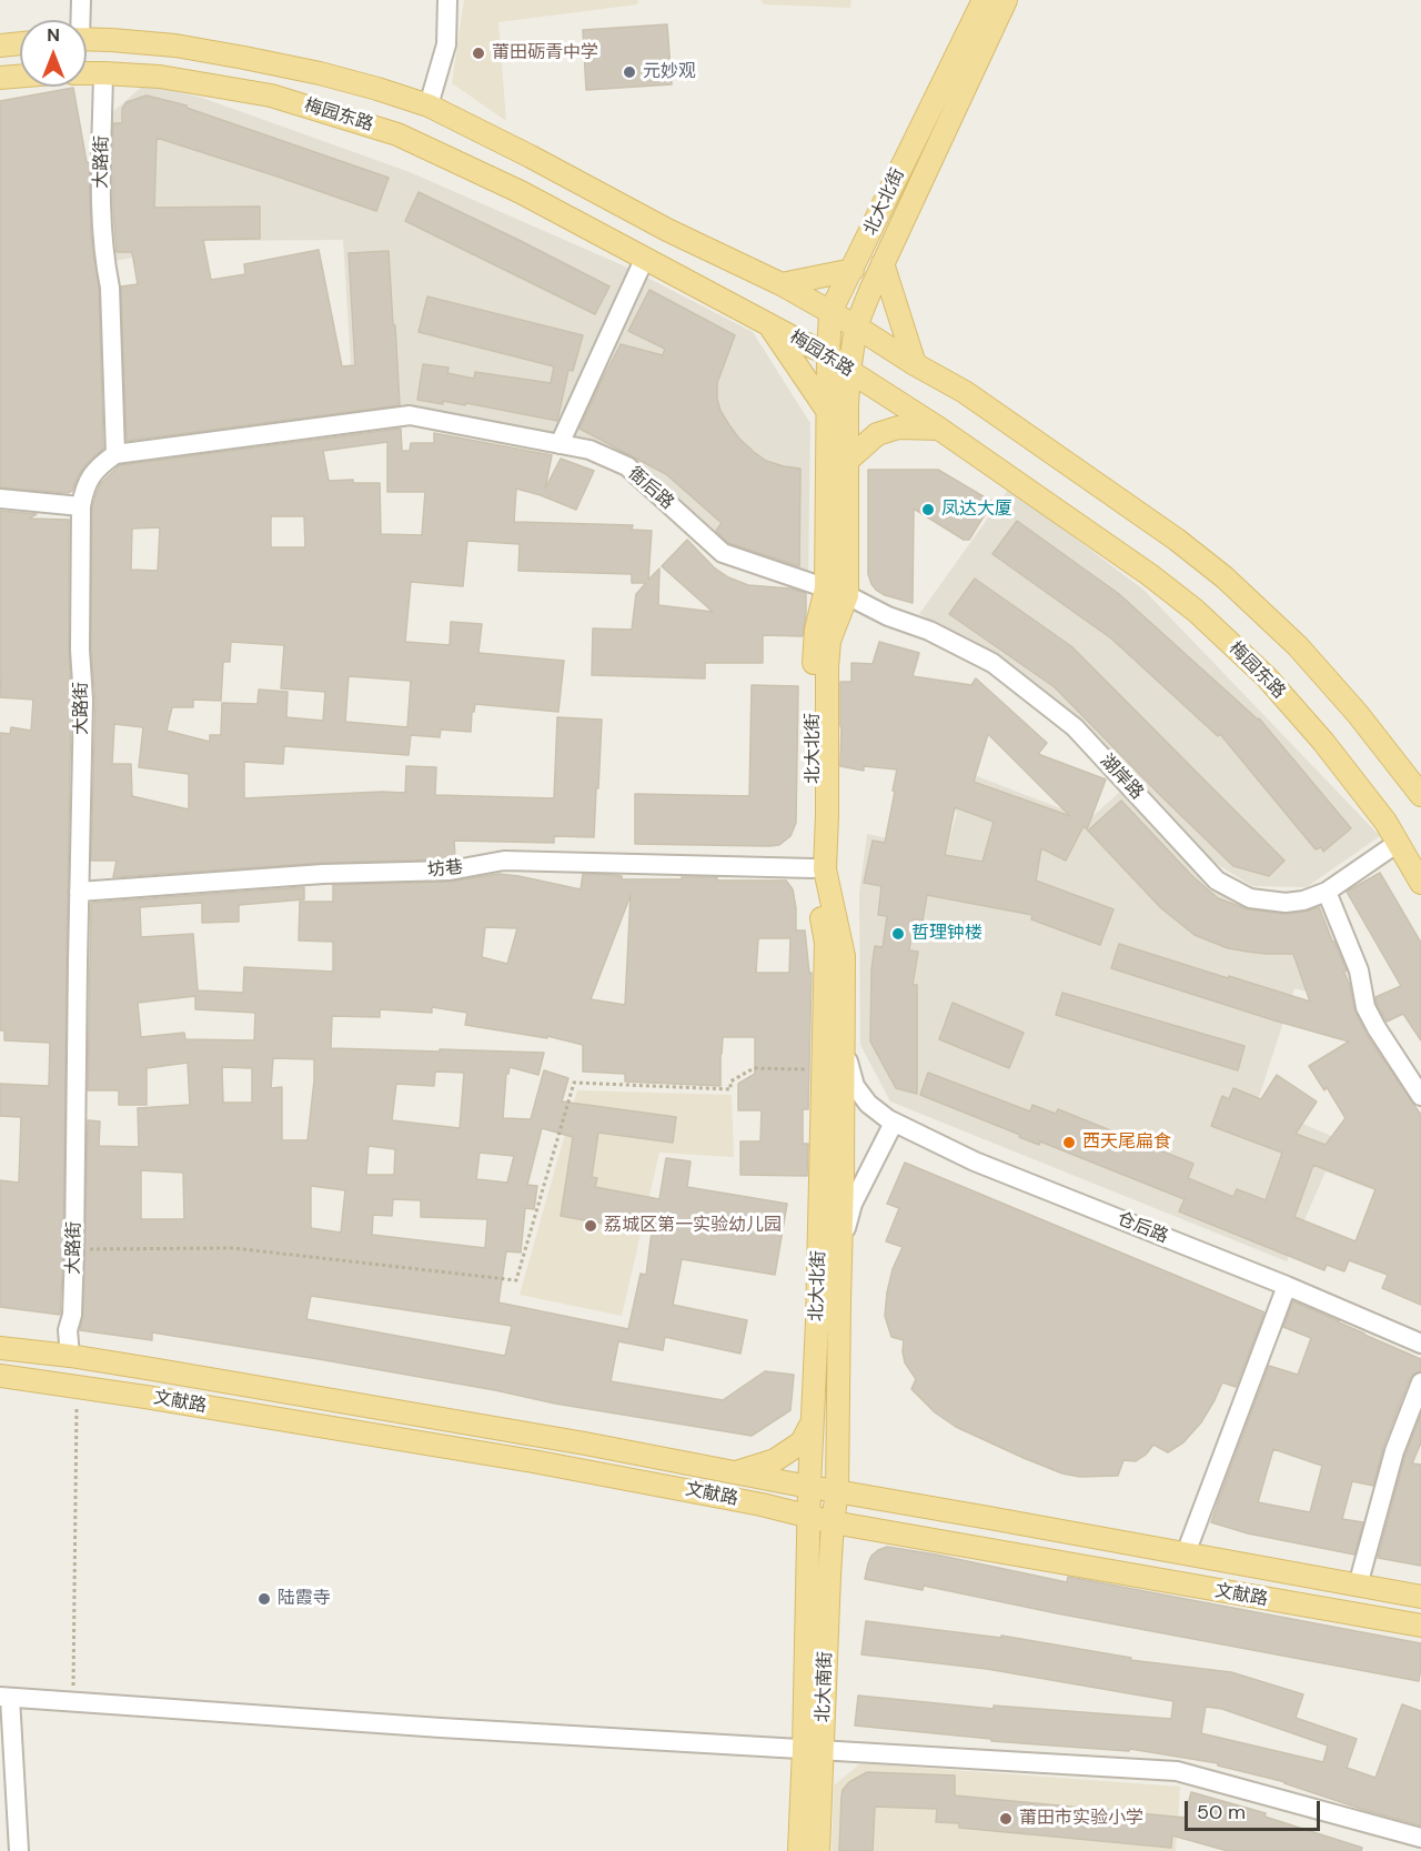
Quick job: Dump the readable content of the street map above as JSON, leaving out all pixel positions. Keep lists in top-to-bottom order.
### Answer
{
  "streets": {
    "main road": [
      "梅园东路",
      "北大北街",
      "文献路",
      "北大南街"
    ],
    "street": [
      "大路街",
      "衙后路",
      "湖岸路",
      "坊巷",
      "仓后路"
    ]
  },
  "crossings": [
    ["梅园东路", "大路街"],
    ["梅园东路", "北大北街"],
    ["梅园东路", "湖岸路"],
    ["大路街", "衙后路"],
    ["大路街", "坊巷"],
    ["大路街", "文献路"],
    ["北大北街", "衙后路"],
    ["北大北街", "湖岸路"],
    ["北大北街", "坊巷"],
    ["北大北街", "仓后路"],
    ["北大北街", "文献路"],
    ["北大北街", "北大南街"],
    ["衙后路", "湖岸路"],
    ["文献路", "北大南街"]
  ],
  "places": [
    "莆田砺青中学",
    "元妙观",
    "凤达大厦",
    "哲理钟楼",
    "西天尾扁食",
    "荔城区第一实验幼儿园",
    "陆霞寺",
    "莆田市实验小学"
  ],
  "scale_bar": "50 m",
  "north": "top"
}
